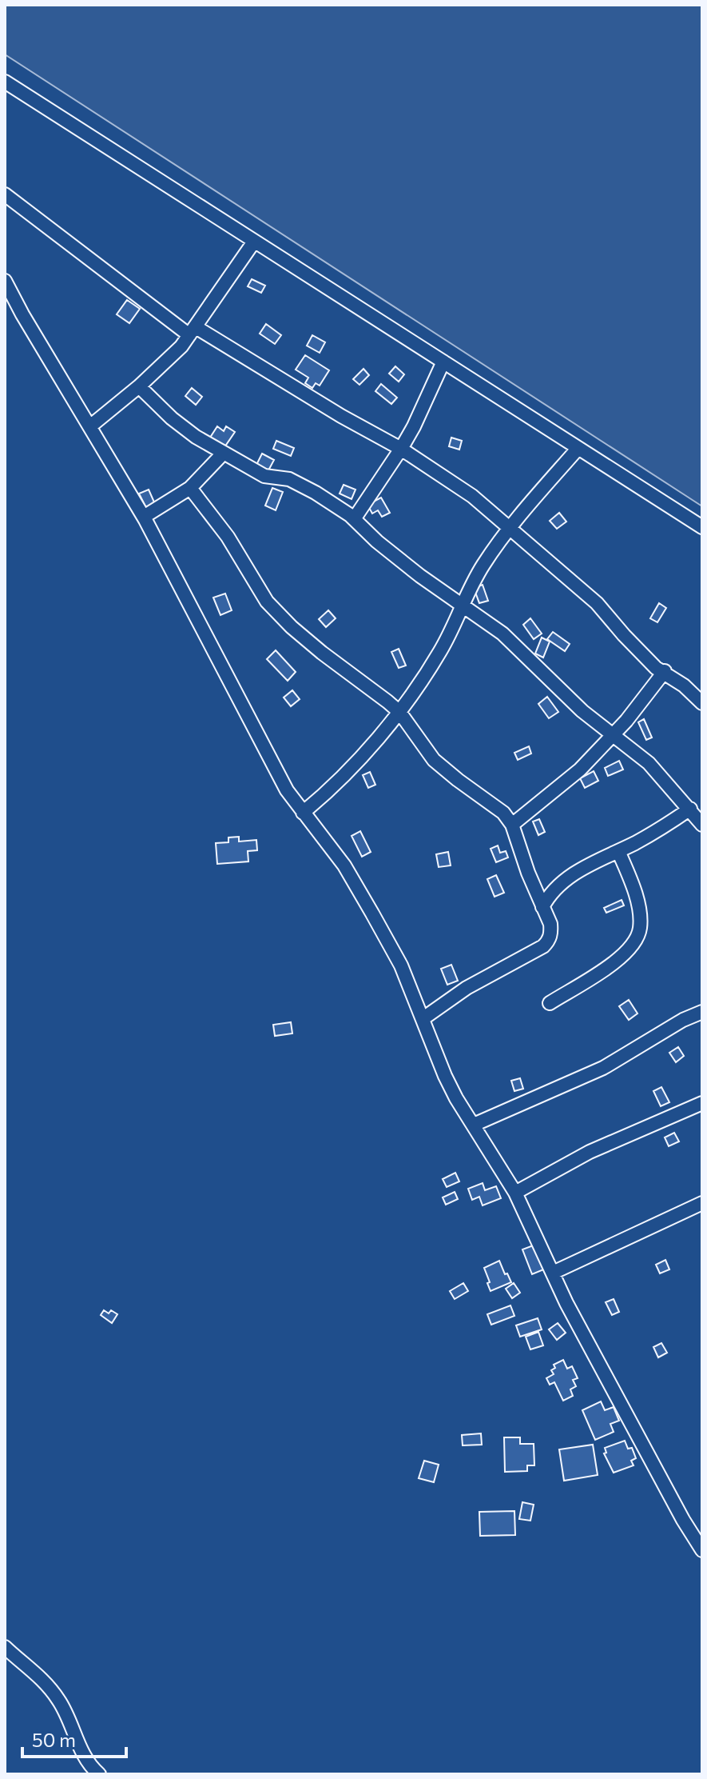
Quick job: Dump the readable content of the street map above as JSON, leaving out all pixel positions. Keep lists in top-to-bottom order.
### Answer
{
  "scale_bar": "50 m"
}
